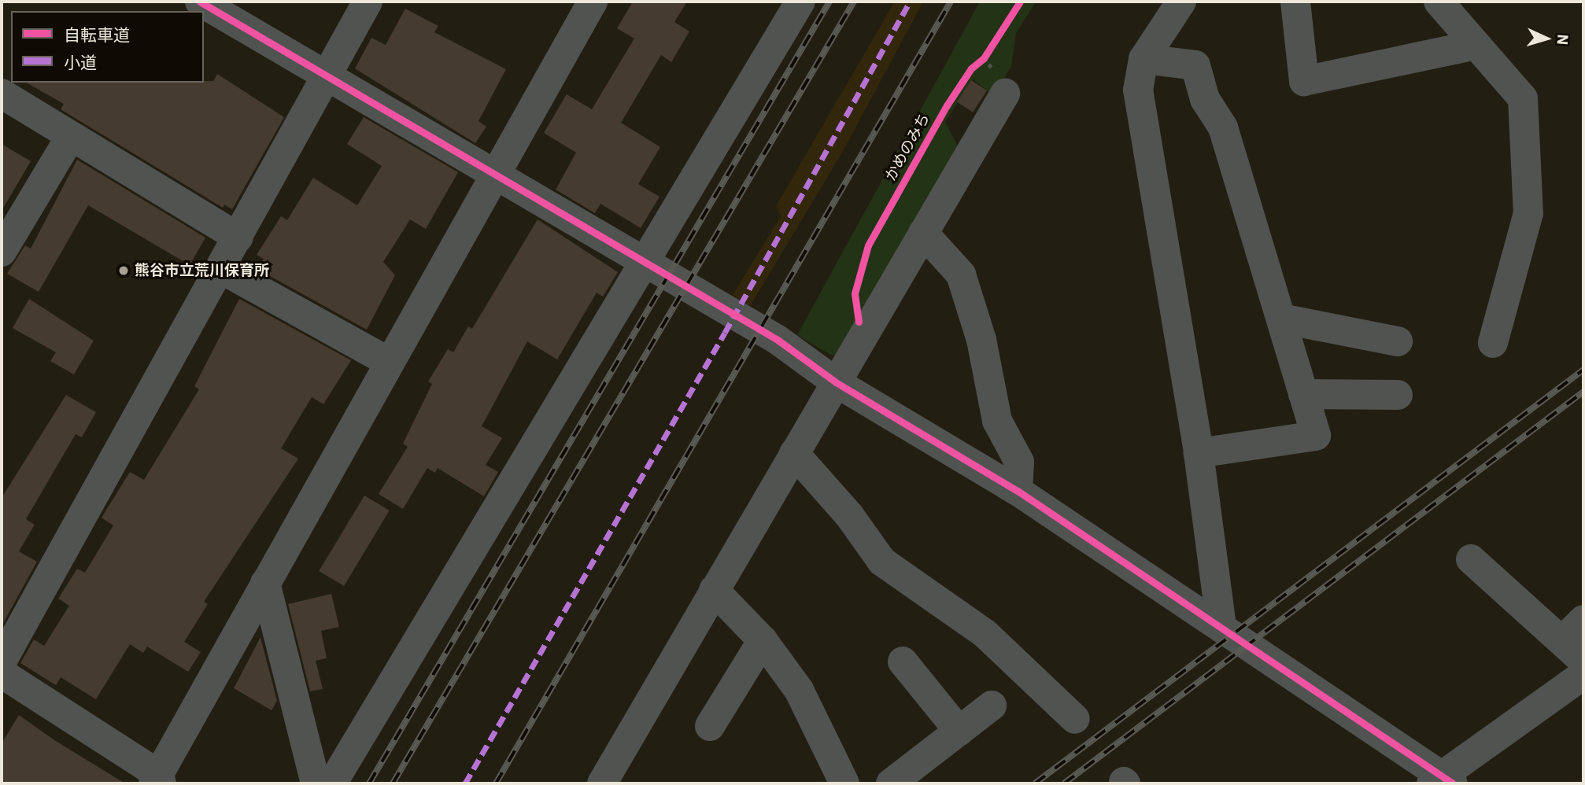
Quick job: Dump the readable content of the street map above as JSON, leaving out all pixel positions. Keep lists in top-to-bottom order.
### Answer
{
  "streets": {
    "cycle path": ["かめのみち"]
  },
  "places": ["熊谷市立荒川保育所"],
  "legend": ["自転車道", "小道"],
  "north": "right"
}
